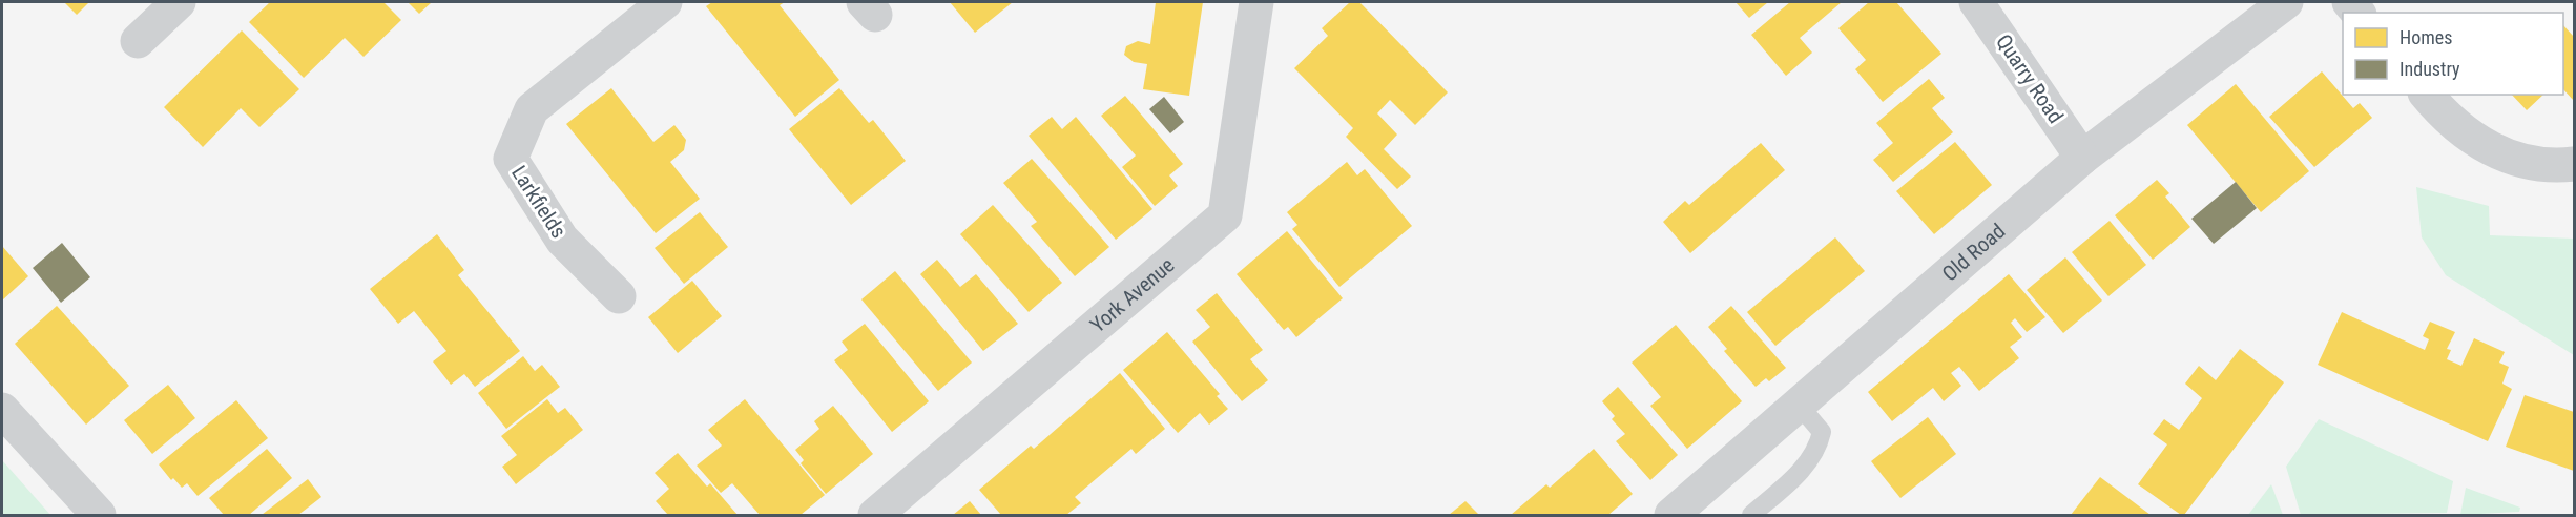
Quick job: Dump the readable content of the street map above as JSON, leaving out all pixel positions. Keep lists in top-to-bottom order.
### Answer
{
  "streets": {
    "street": [
      "Quarry Road",
      "Larkfields",
      "Old Road",
      "York Avenue"
    ]
  },
  "crossings": [
    ["Quarry Road", "Old Road"]
  ],
  "legend": ["Homes", "Industry"]
}
